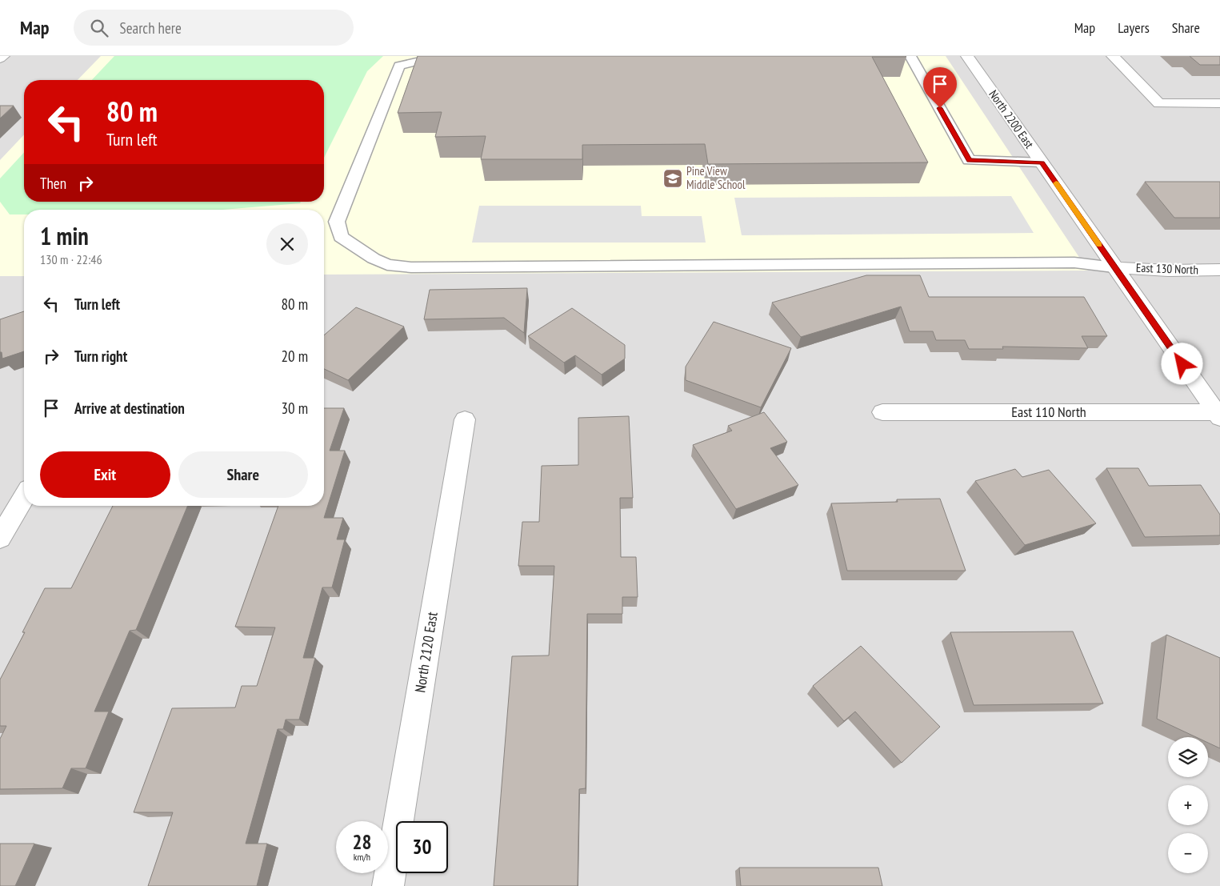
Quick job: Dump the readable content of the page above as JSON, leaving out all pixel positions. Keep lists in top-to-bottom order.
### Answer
{
  "streets": {
    "street": [
      "North 2200 East",
      "East 130 North",
      "East 110 North",
      "North 2120 East"
    ]
  },
  "crossings": [
    ["North 2200 East", "East 130 North"],
    ["North 2200 East", "East 110 North"]
  ],
  "places": {
    "school or university": ["Pine View Middle School"]
  },
  "page": {
    "header": "Map",
    "search": "Search here",
    "nav": ["Map", "Layers", "Share"],
    "turn": ["80 m", "Turn left"],
    "then": "Then",
    "heading": ["1 min", "130 m · 22:46"],
    "list": [
      {
        "name": "Turn left",
        "value": "80 m"
      },
      {
        "name": "Turn right",
        "value": "20 m"
      },
      {
        "name": "Arrive at destination",
        "value": "30 m"
      }
    ],
    "buttons": ["Exit", "Share"],
    "map_buttons": ["+", "−"],
    "speed": "28 km/h",
    "limit": "30"
  }
}
